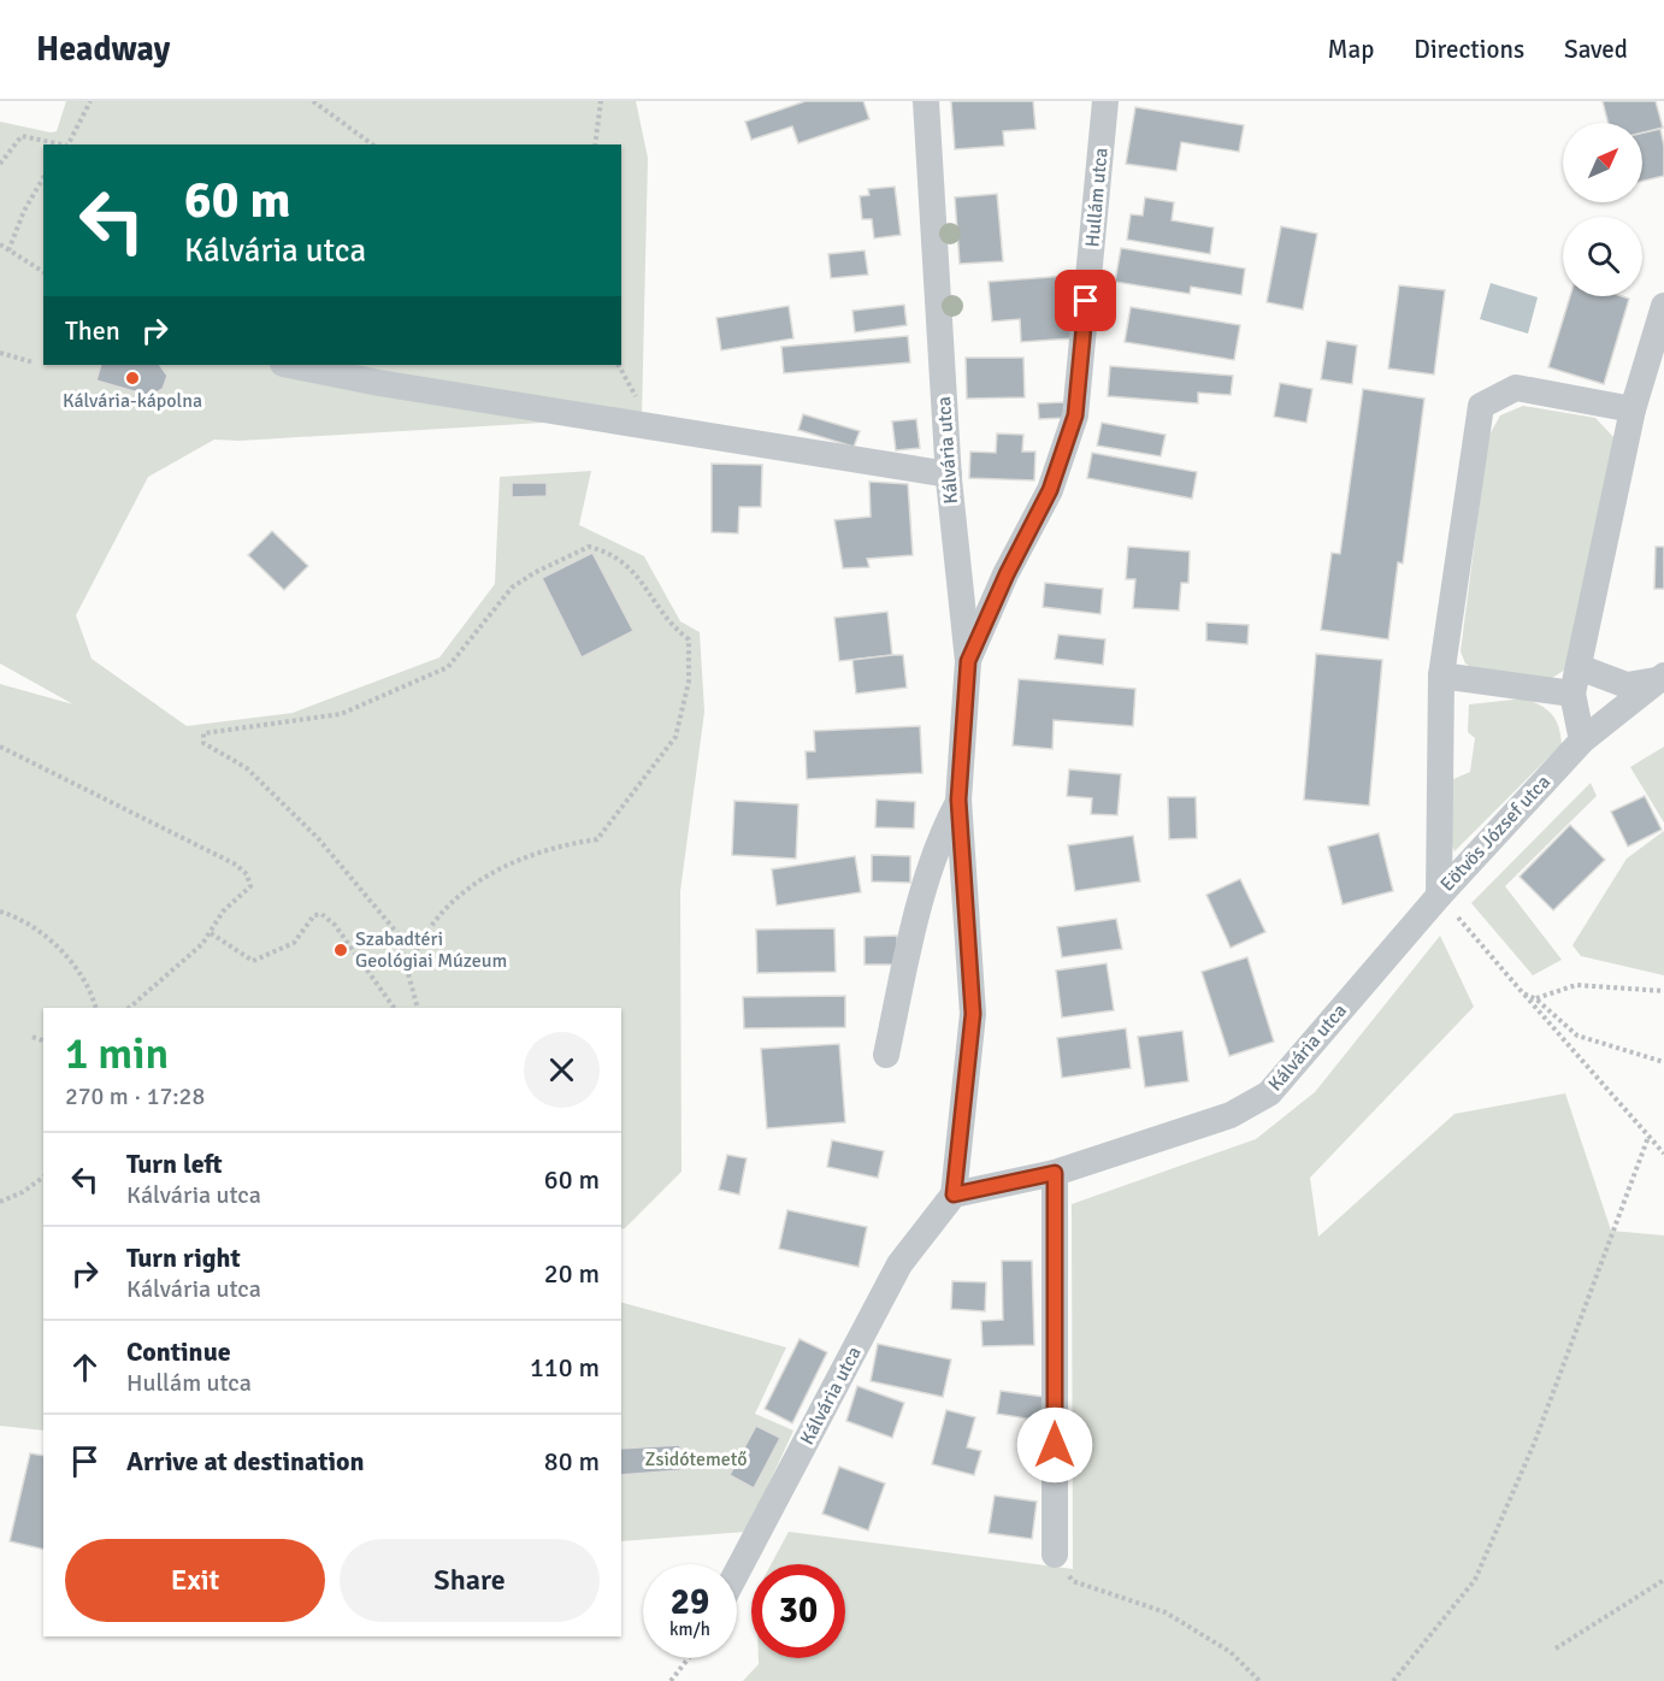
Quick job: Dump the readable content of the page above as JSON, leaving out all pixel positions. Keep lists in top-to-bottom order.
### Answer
{
  "streets": {
    "street": ["Hullám utca", "Kálvária utca", "Eötvös József utca"]
  },
  "crossings": [
    ["Hullám utca", "Kálvária utca"],
    ["Kálvária utca", "Eötvös József utca"]
  ],
  "parks": ["Zsidótemető"],
  "places": ["Kálvária-kápolna", "Szabadtéri Geológiai Múzeum"],
  "north": "top right",
  "page": {
    "header": "Headway",
    "nav": ["Map", "Directions", "Saved"],
    "turn": ["60 m", "Kálvária utca"],
    "then": "Then",
    "heading": ["1 min", "270 m · 17:28"],
    "list": [
      {
        "name": "Turn left",
        "note": "Kálvária utca",
        "value": "60 m"
      },
      {
        "name": "Turn right",
        "note": "Kálvária utca",
        "value": "20 m"
      },
      {
        "name": "Continue",
        "note": "Hullám utca",
        "value": "110 m"
      },
      {
        "name": "Arrive at destination",
        "value": "80 m"
      }
    ],
    "buttons": ["Exit", "Share"],
    "speed": "29 km/h",
    "limit": "30"
  }
}
